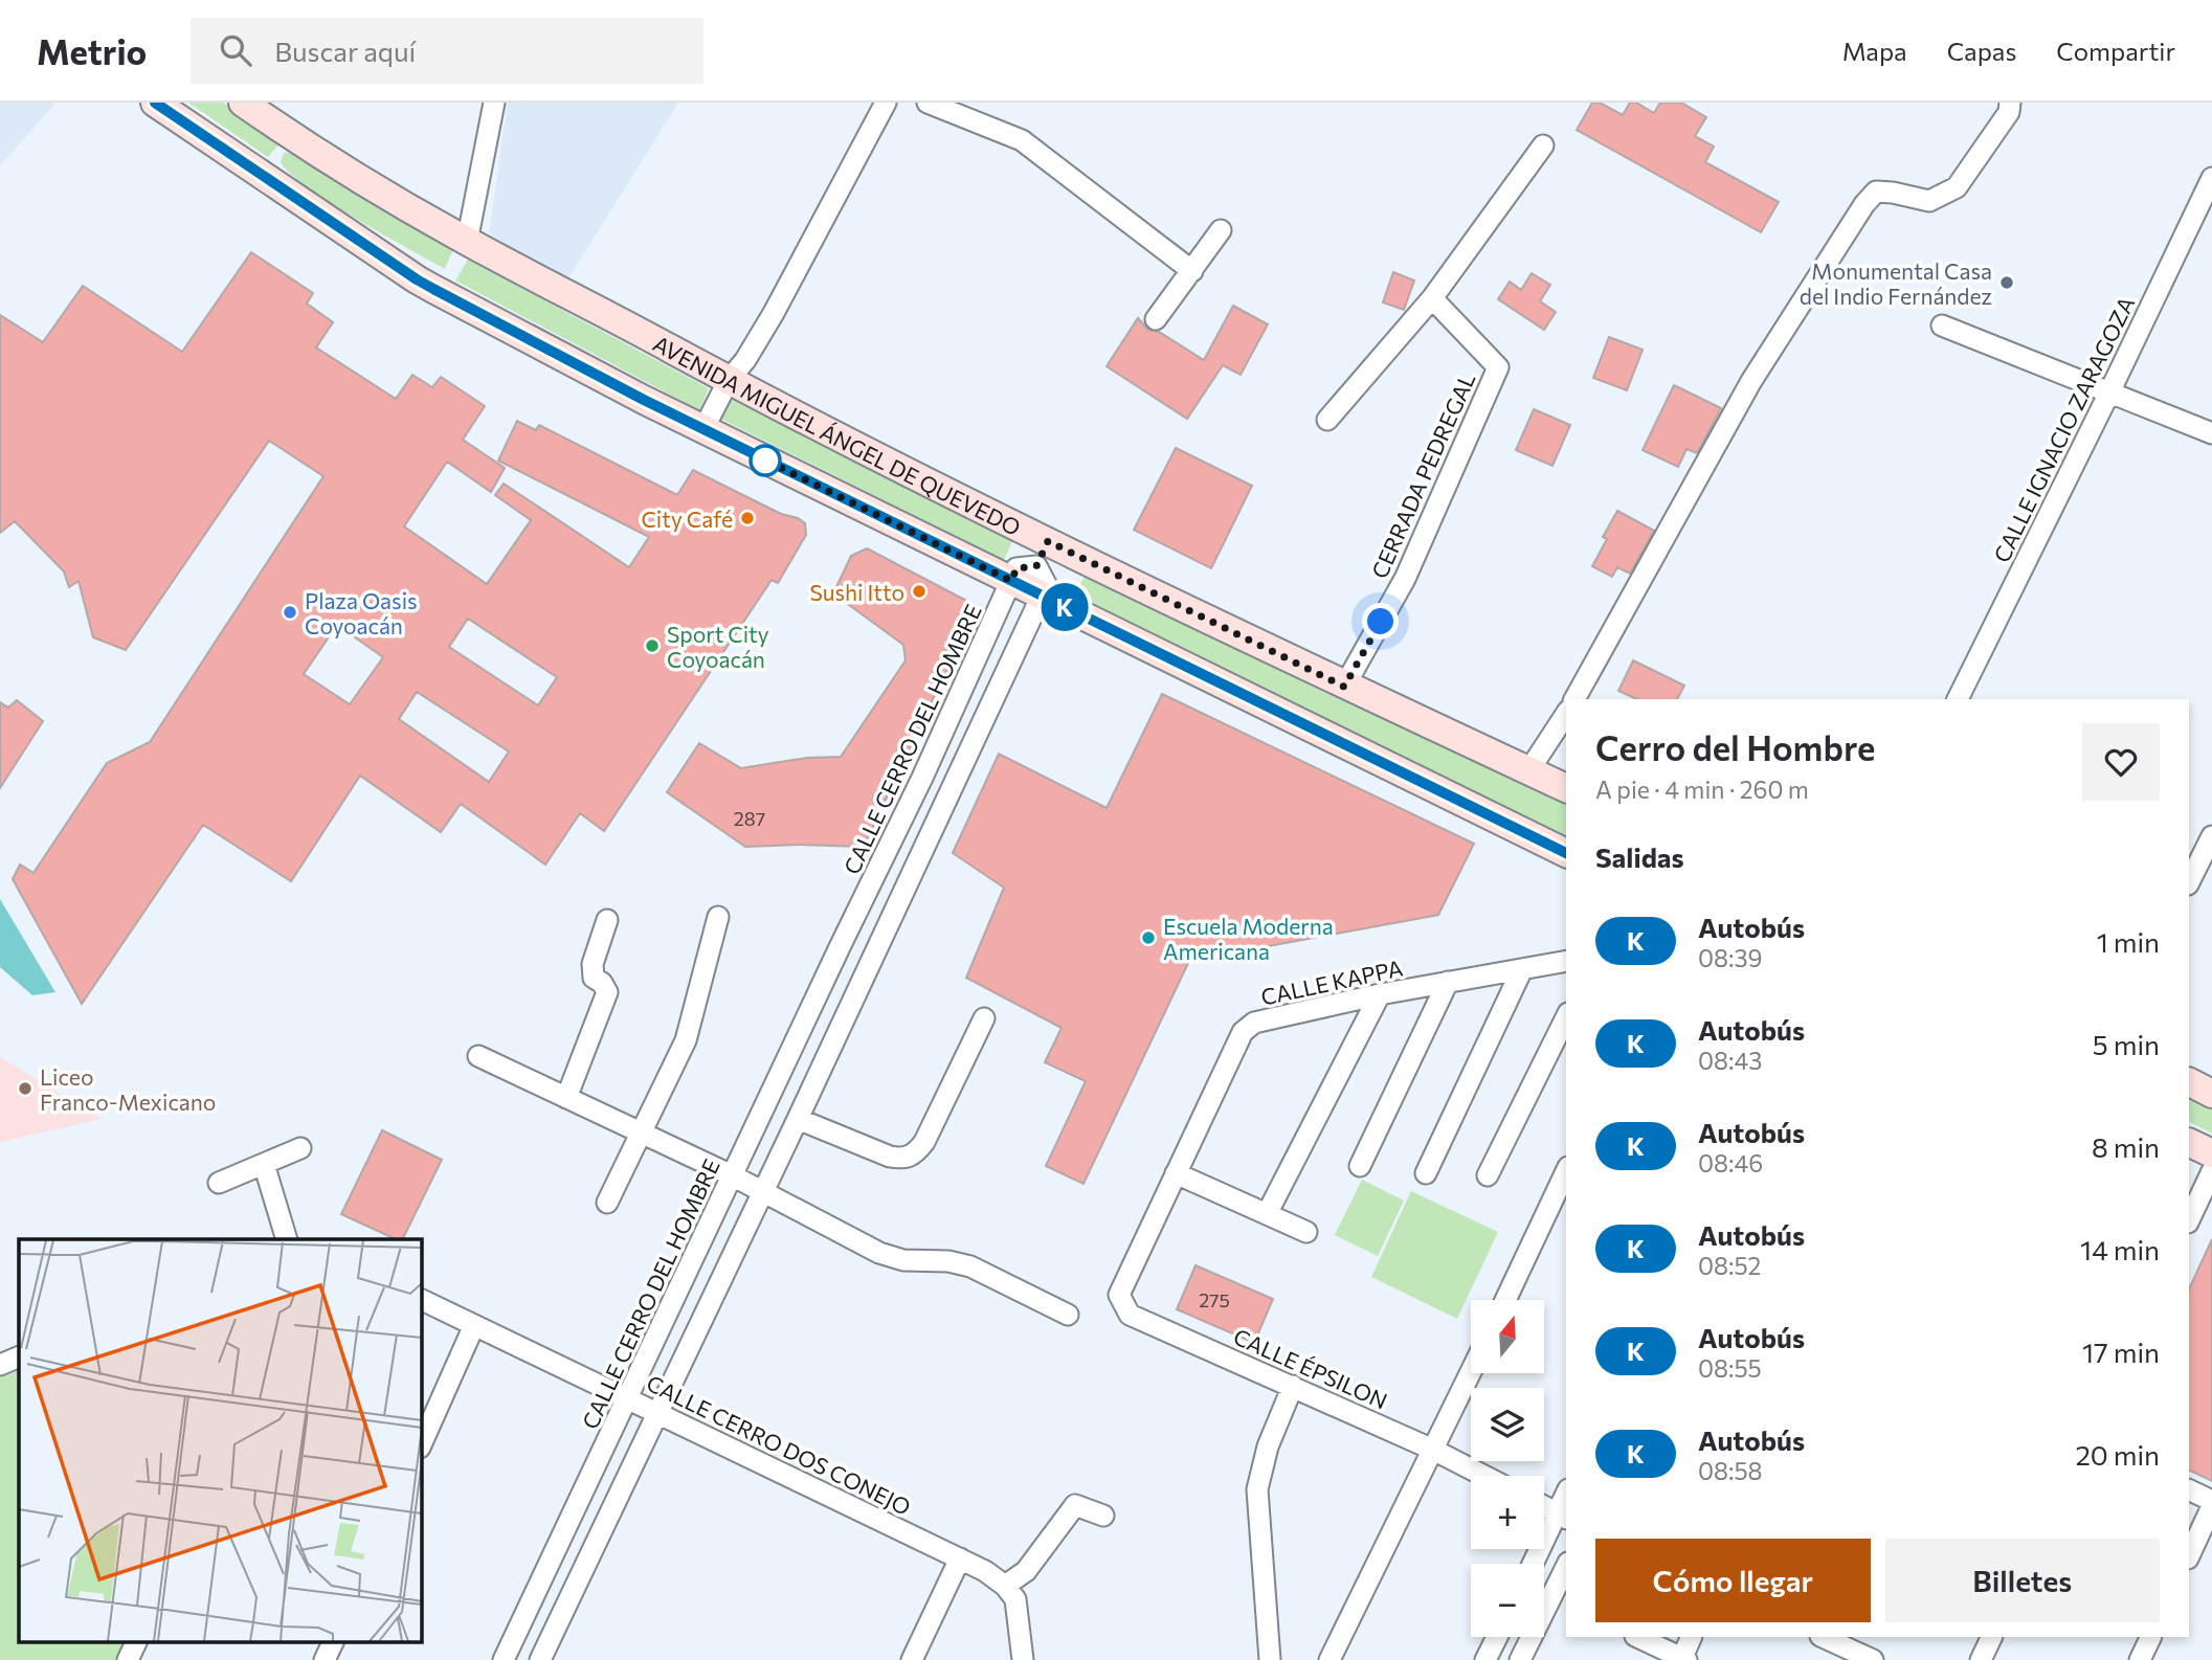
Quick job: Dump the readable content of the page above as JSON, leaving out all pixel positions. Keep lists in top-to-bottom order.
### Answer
{
  "streets": {
    "main road": ["AVENIDA MIGUEL ÁNGEL DE QUEVEDO"],
    "street": [
      "CALLE IGNACIO ZARAGOZA",
      "CERRADA PEDREGAL",
      "CALLE CERRO DEL HOMBRE",
      "CALLE KAPPA",
      "CALLE ÉPSILON",
      "CALLE CERRO DOS CONEJO"
    ]
  },
  "crossings": [
    ["AVENIDA MIGUEL ÁNGEL DE QUEVEDO", "CERRADA PEDREGAL"],
    ["CALLE CERRO DEL HOMBRE", "CALLE CERRO DOS CONEJO"],
    ["CALLE KAPPA", "CALLE ÉPSILON"]
  ],
  "places": [
    "Monumental Casa del Indio Fernández",
    "City Café",
    "Sushi Itto",
    "Plaza Oasis Coyoacán",
    "Sport City Coyoacán",
    "Escuela Moderna Americana",
    "Liceo Franco-Mexicano"
  ],
  "lines": ["bus line K"],
  "house_numbers": ["287", "275"],
  "north": "top",
  "page": {
    "header": "Metrio",
    "search": "Buscar aquí",
    "nav": ["Mapa", "Capas", "Compartir"],
    "on_map": "K",
    "heading": [
      ["Cerro del Hombre", "A pie · 4 min · 260 m"],
      "Salidas"
    ],
    "list": [
      {
        "mark": "K",
        "name": "Autobús",
        "note": "08:39",
        "value": "1 min"
      },
      {
        "mark": "K",
        "name": "Autobús",
        "note": "08:43",
        "value": "5 min"
      },
      {
        "mark": "K",
        "name": "Autobús",
        "note": "08:46",
        "value": "8 min"
      },
      {
        "mark": "K",
        "name": "Autobús",
        "note": "08:52",
        "value": "14 min"
      },
      {
        "mark": "K",
        "name": "Autobús",
        "note": "08:55",
        "value": "17 min"
      },
      {
        "mark": "K",
        "name": "Autobús",
        "note": "08:58",
        "value": "20 min"
      }
    ],
    "map_buttons": ["+", "−"],
    "buttons": ["Cómo llegar", "Billetes"]
  }
}
